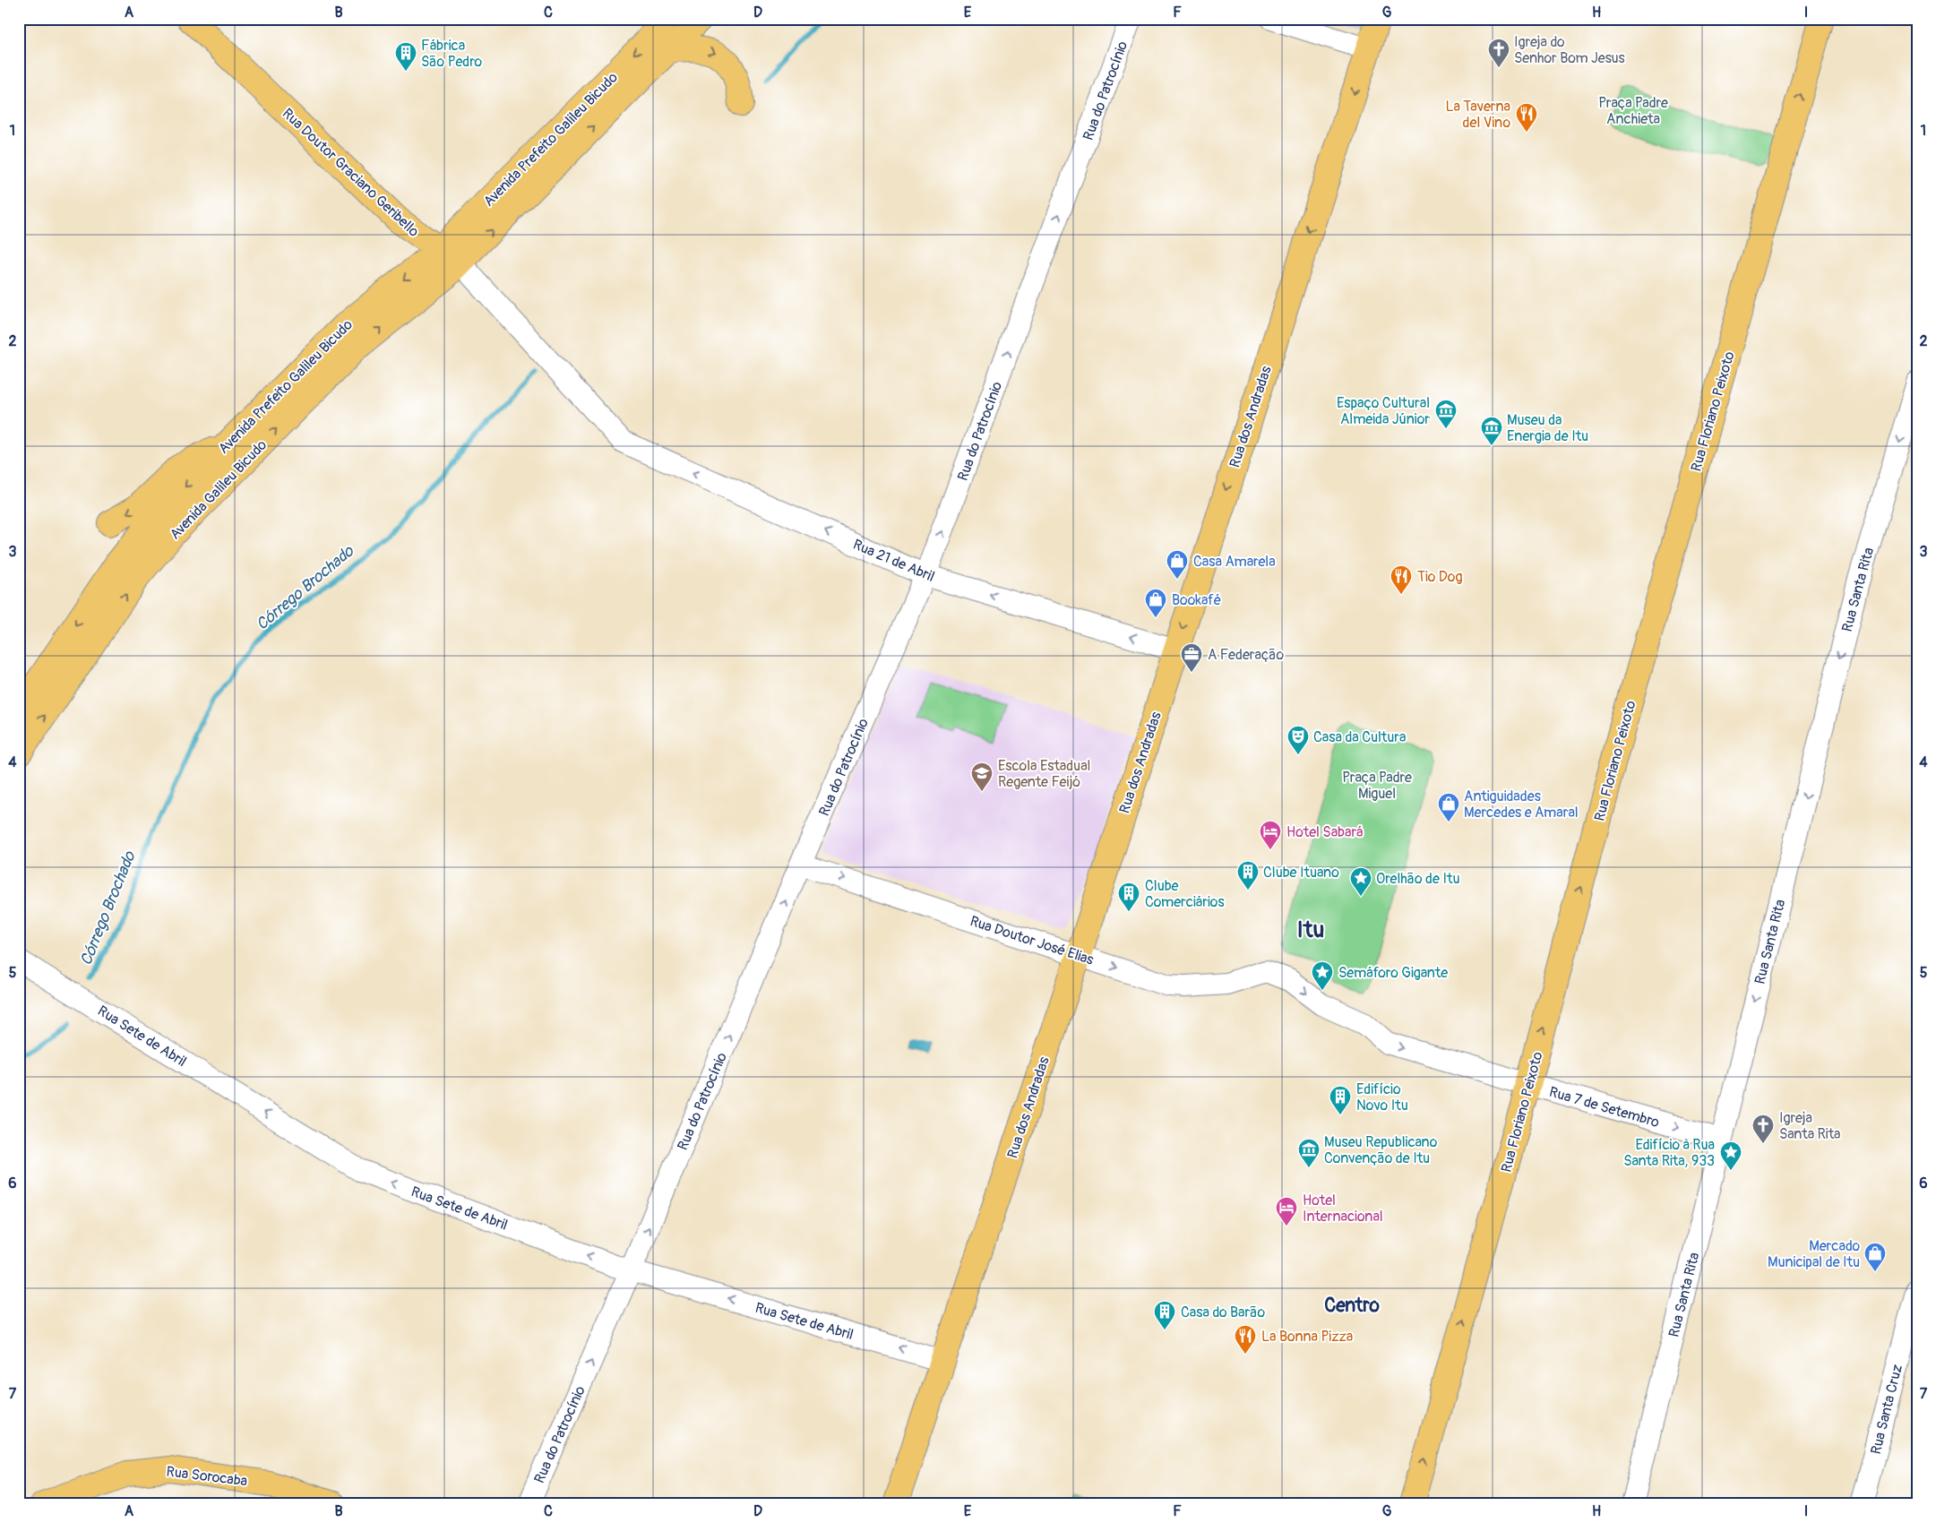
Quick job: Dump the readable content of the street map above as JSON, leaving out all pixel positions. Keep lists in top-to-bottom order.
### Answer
{
  "streets": {
    "main road": [
      "Avenida Prefeito Galileu Bicudo",
      "Rua Doutor Graciano Geribello",
      "Rua Floriano Peixoto",
      "Rua dos Andradas",
      "Avenida Galileu Bicudo",
      "Rua Sorocaba"
    ],
    "street": [
      "Rua do Patrocínio",
      "Rua 21 de Abril",
      "Rua Santa Rita",
      "Rua Doutor José Elias",
      "Rua Sete de Abril",
      "Rua 7 de Setembro",
      "Rua Santa Cruz"
    ]
  },
  "crossings": [
    ["Rua do Patrocínio", "Rua 21 de Abril"],
    ["Rua do Patrocínio", "Rua Doutor José Elias"],
    ["Rua do Patrocínio", "Rua Sete de Abril"],
    ["Avenida Prefeito Galileu Bicudo", "Rua Doutor Graciano Geribello"],
    ["Avenida Prefeito Galileu Bicudo", "Avenida Galileu Bicudo"],
    ["Rua Doutor Graciano Geribello", "Avenida Galileu Bicudo"],
    ["Rua Doutor Graciano Geribello", "Rua 21 de Abril"],
    ["Rua Floriano Peixoto", "Rua 7 de Setembro"],
    ["Rua dos Andradas", "Rua 21 de Abril"],
    ["Rua dos Andradas", "Rua Doutor José Elias"],
    ["Rua dos Andradas", "Rua Sete de Abril"],
    ["Rua Santa Rita", "Rua 7 de Setembro"],
    ["Rua Doutor José Elias", "Rua 7 de Setembro"]
  ],
  "one_way": [
    "Rua do Patrocínio",
    "Rua Floriano Peixoto",
    "Rua dos Andradas",
    "Avenida Galileu Bicudo",
    "Rua 21 de Abril",
    "Rua Santa Rita",
    "Rua Doutor José Elias",
    "Rua Sete de Abril",
    "Rua 7 de Setembro"
  ],
  "districts": ["Itu", "Centro"],
  "water": ["Córrego Brochado"],
  "parks": ["Praça Padre Anchieta", "Praça Padre Miguel"],
  "places": {
    "church": ["Igreja do Senhor Bom Jesus", "Igreja Santa Rita"],
    "building": [
      "Fábrica São Pedro",
      "Clube Ituano",
      "Clube Comerciários",
      "Edifício Novo Itu",
      "Casa do Barão"
    ],
    "restaurant": ["La Taverna del Vino", "Tio Dog", "La Bonna Pizza"],
    "museum": ["Espaço Cultural Almeida Júnior", "Museu da Energia de Itu", "Museu Republicano Convenção de Itu"],
    "shop": [
      "Casa Amarela",
      "Bookafé",
      "Antiguidades Mercedes e Amaral",
      "Mercado Municipal de Itu"
    ],
    "office": ["A Federação"],
    "theatre": ["Casa da Cultura"],
    "school or university": ["Escola Estadual Regente Feijó"],
    "hotel": ["Hotel Sabará", "Hotel Internacional"],
    "place": ["Orelhão de Itu", "Semáforo Gigante", "Edifício à Rua Santa Rita, 933"]
  },
  "grid": {
    "columns": [
      "A",
      "B",
      "C",
      "D",
      "E",
      "F",
      "G",
      "H",
      "I"
    ],
    "rows": [
      "1",
      "2",
      "3",
      "4",
      "5",
      "6",
      "7"
    ]
  }
}
